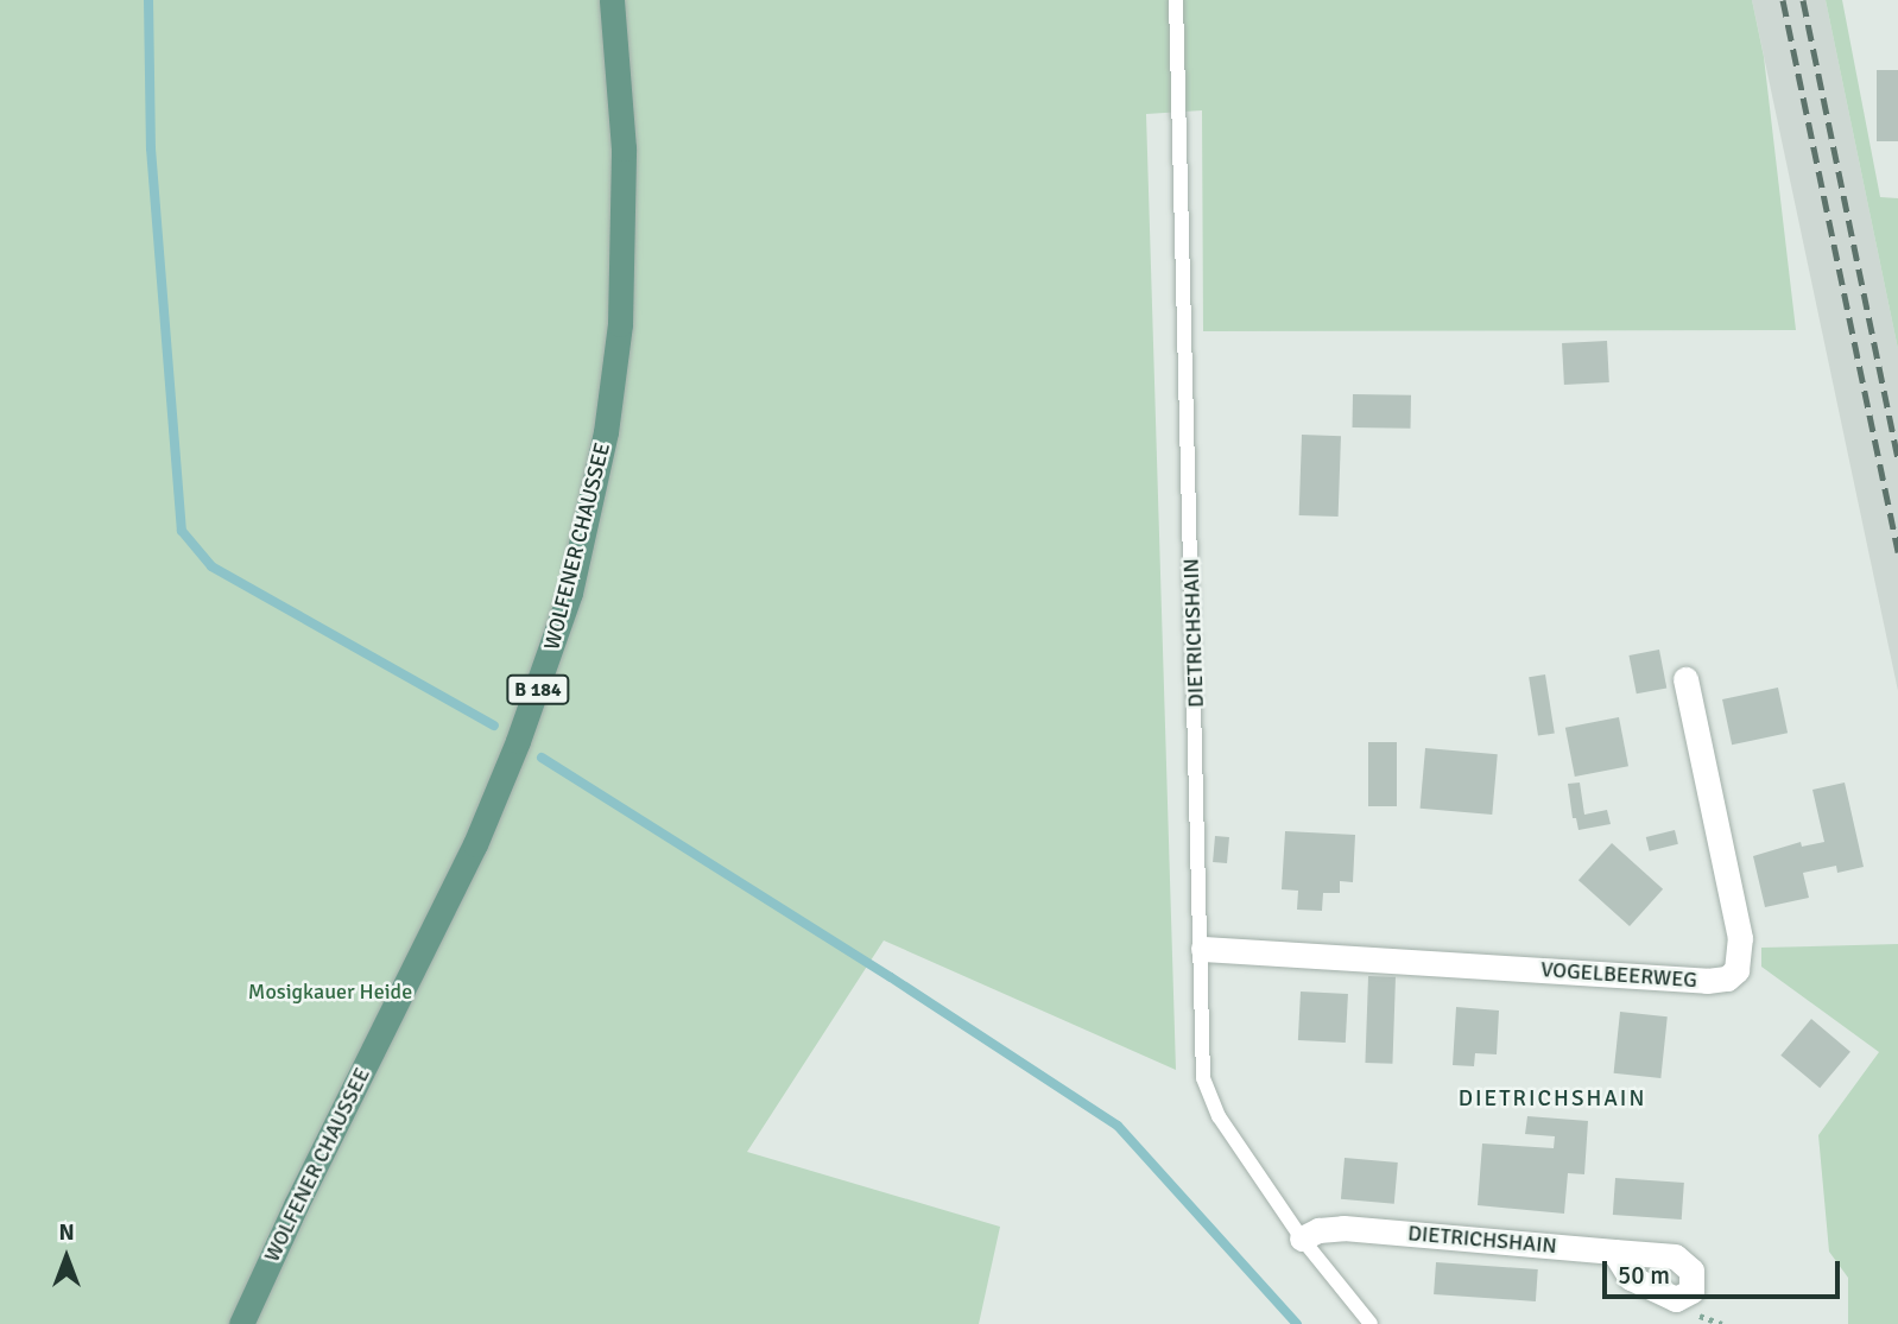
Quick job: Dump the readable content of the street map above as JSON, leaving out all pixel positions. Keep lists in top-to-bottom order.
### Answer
{
  "streets": {
    "main road": ["WOLFENER CHAUSSEE", "B 184"],
    "street": ["DIETRICHSHAIN", "VOGELBEERWEG"]
  },
  "crossings": [
    ["DIETRICHSHAIN", "VOGELBEERWEG"]
  ],
  "districts": ["DIETRICHSHAIN"],
  "parks": ["Mosigkauer Heide"],
  "scale_bar": "50 m",
  "north": "top"
}
